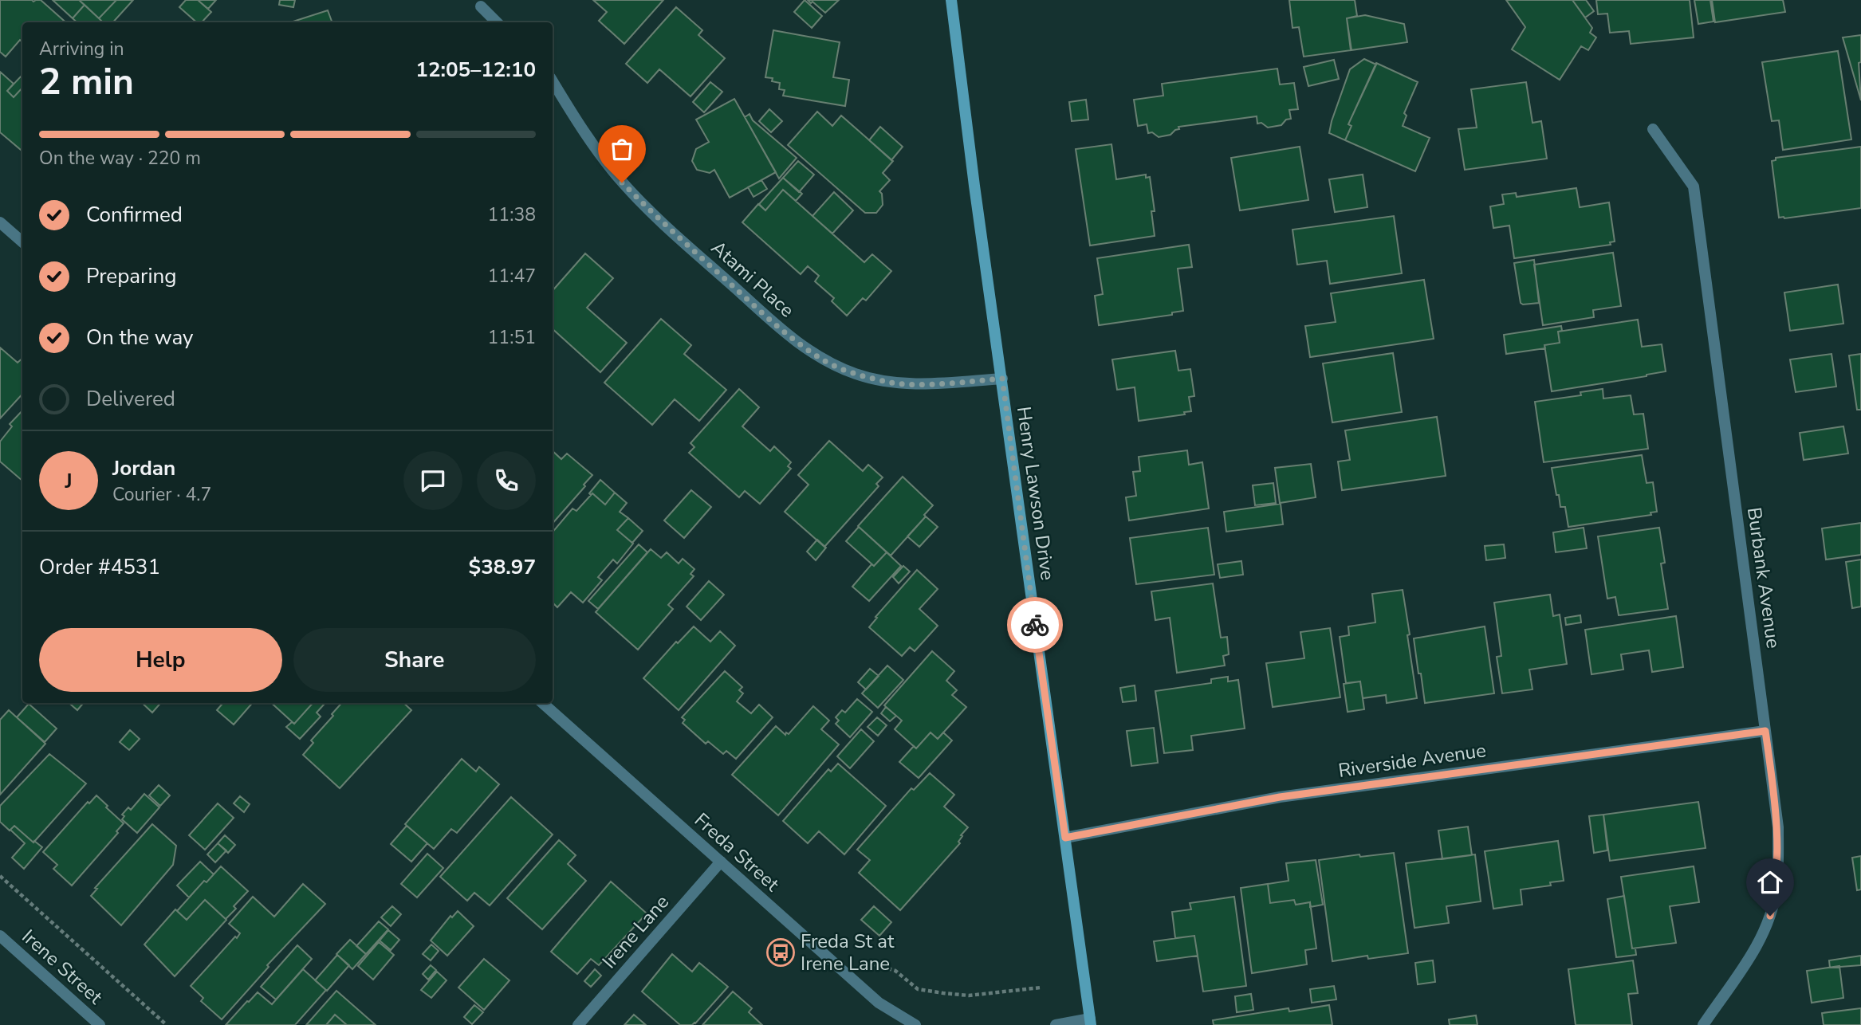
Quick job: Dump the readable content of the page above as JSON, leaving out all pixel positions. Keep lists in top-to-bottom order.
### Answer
{
  "streets": {
    "main road": ["Henry Lawson Drive"],
    "street": [
      "Atami Place",
      "Burbank Avenue",
      "Riverside Avenue",
      "Freda Street",
      "Irene Lane",
      "Irene Street"
    ]
  },
  "crossings": [
    ["Atami Place", "Henry Lawson Drive"],
    ["Henry Lawson Drive", "Riverside Avenue"],
    ["Burbank Avenue", "Riverside Avenue"],
    ["Freda Street", "Irene Lane"]
  ],
  "places": {
    "bus stop": ["Freda St at Irene Lane"]
  },
  "page": {
    "heading": ["2 min", "Arriving in", "12:05–12:10"],
    "panel": [
      "Jordan",
      "Courier · 4.7",
      "Order #4531",
      "$38.97"
    ],
    "bar": "On the way · 220 m",
    "list": [
      ["Confirmed", "11:38"],
      ["Preparing", "11:47"],
      ["On the way", "11:51"],
      "Delivered"
    ],
    "round": "J",
    "buttons": ["Help", "Share"]
  }
}
